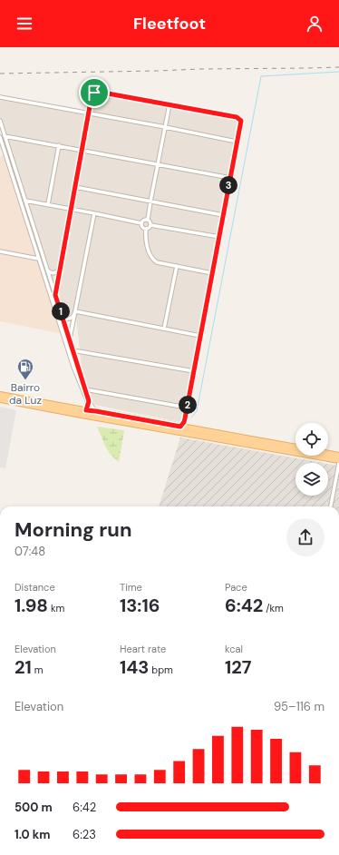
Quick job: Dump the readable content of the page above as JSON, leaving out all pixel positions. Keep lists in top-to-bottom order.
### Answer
{
  "places": {
    "fuel station": ["Bairro da Luz"]
  },
  "page": {
    "header": "Fleetfoot",
    "pins": ["3", "1", "2"],
    "heading": ["Morning run", "07:48"],
    "stats": [
      ["Distance", "1.98 km"],
      ["Time", "13:16"],
      ["Pace", "6:42 /km"],
      ["Elevation", "21 m"],
      ["Heart rate", "143 bpm"],
      ["kcal", "127"]
    ],
    "chart": ["Elevation", "95–116 m"],
    "list": [
      {
        "name": "500 m",
        "note": "6:42"
      },
      {
        "name": "1.0 km",
        "note": "6:23"
      }
    ]
  }
}
